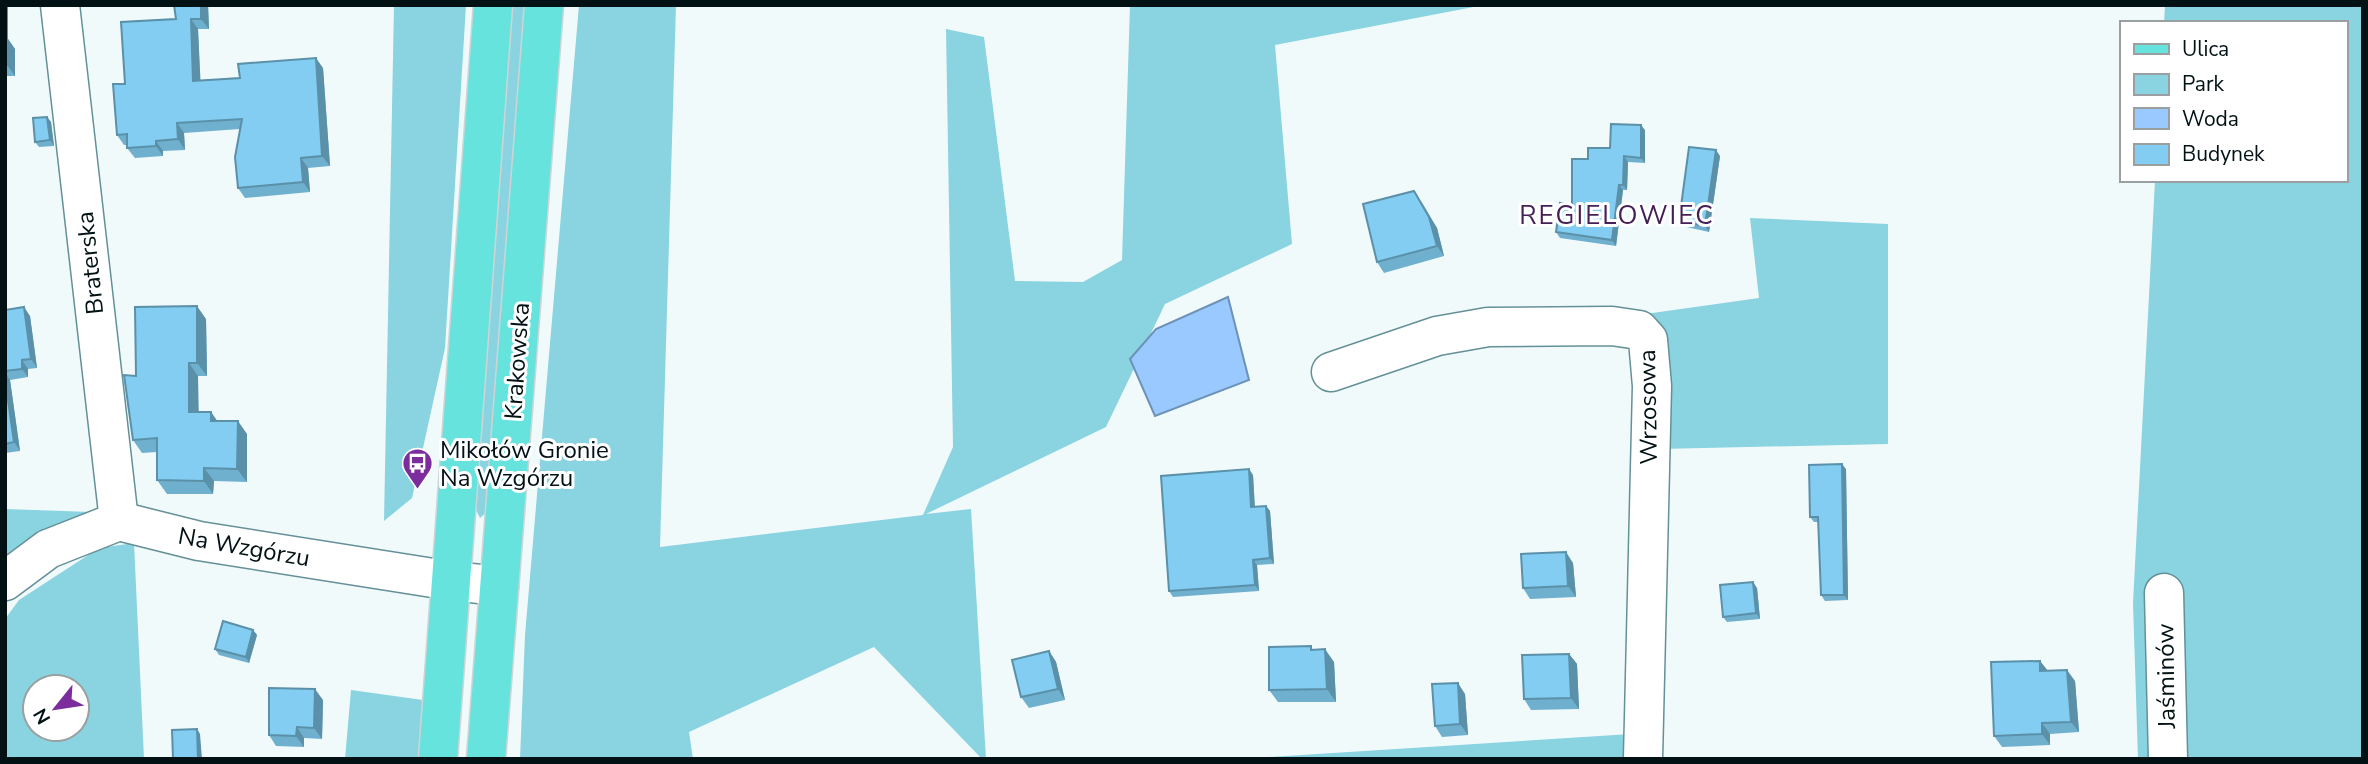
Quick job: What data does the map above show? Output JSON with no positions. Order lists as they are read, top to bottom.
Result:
{
  "streets": {
    "main road": ["Krakowska"],
    "street": [
      "Braterska",
      "Wrzosowa",
      "Na Wzgórzu",
      "Jaśminów"
    ]
  },
  "crossings": [
    ["Braterska", "Na Wzgórzu"],
    ["Krakowska", "Na Wzgórzu"]
  ],
  "districts": ["REGIELOWIEC"],
  "places": {
    "bus stop": ["Mikołów Gronie Na Wzgórzu"]
  },
  "legend": [
    "Ulica",
    "Park",
    "Woda",
    "Budynek"
  ],
  "north": "bottom left"
}
